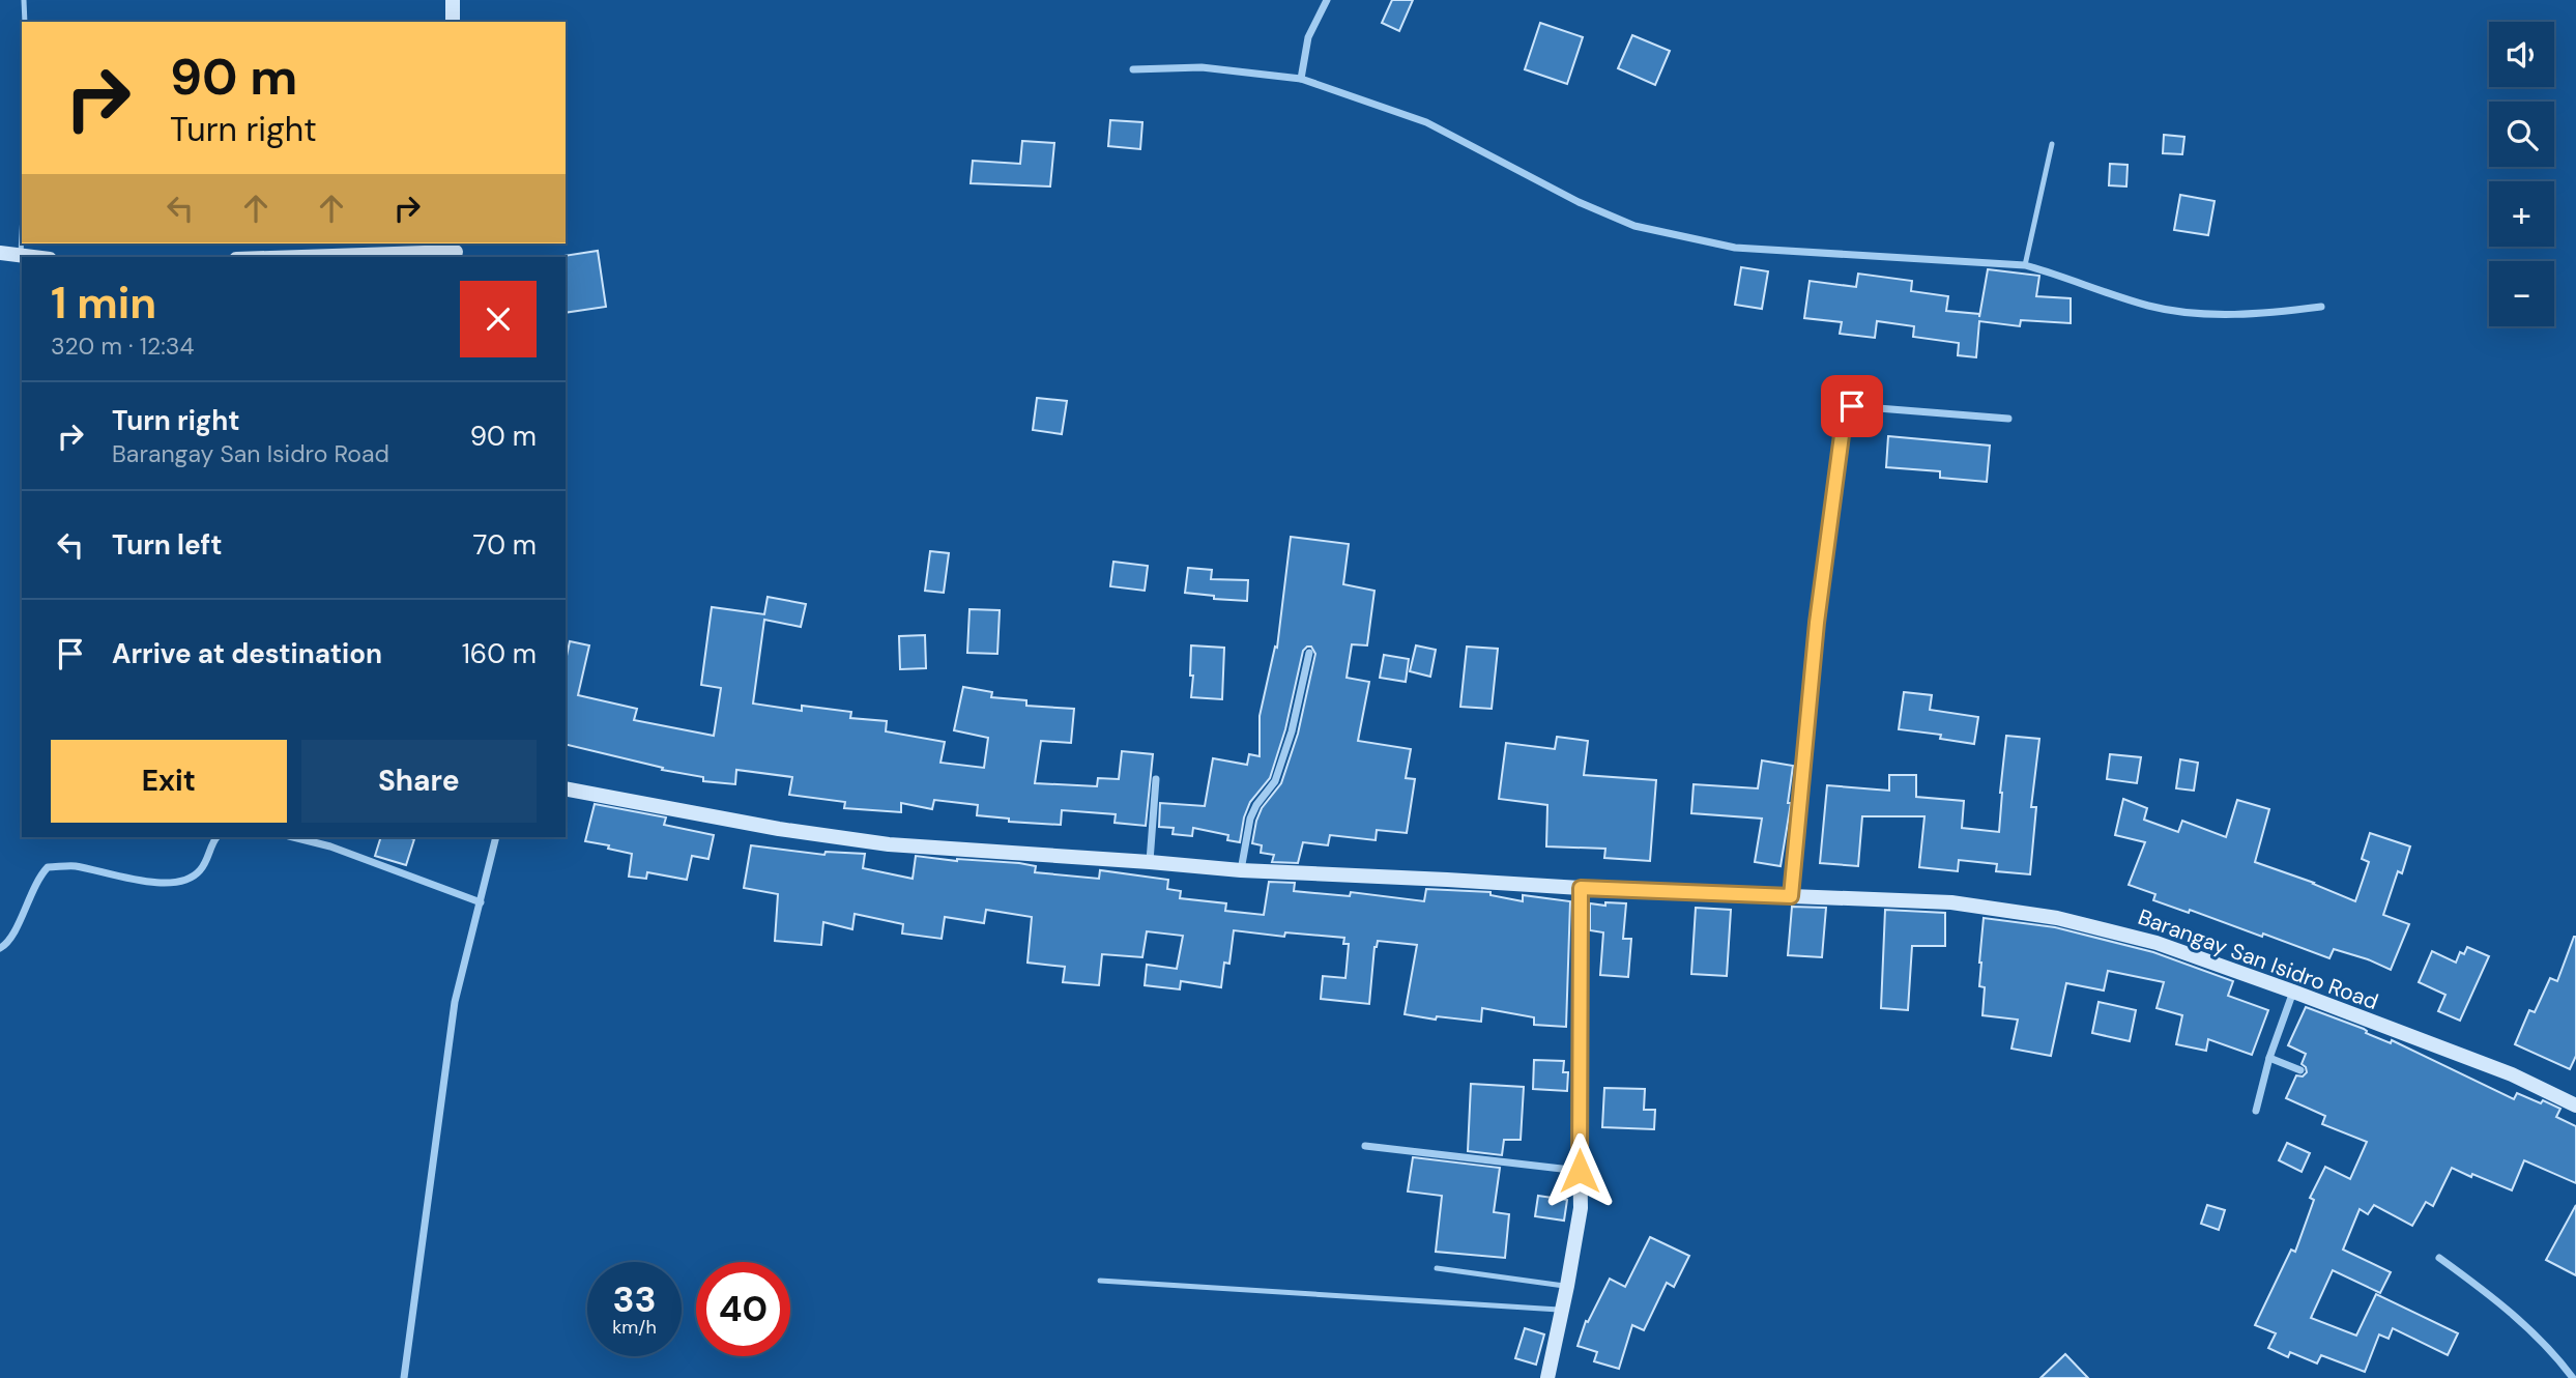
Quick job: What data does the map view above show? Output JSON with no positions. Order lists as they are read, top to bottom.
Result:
{
  "streets": {
    "street": ["Barangay San Isidro Road"]
  },
  "page": {
    "map_buttons": ["+", "−"],
    "turn": ["90 m", "Turn right"],
    "heading": ["1 min", "320 m · 12:34"],
    "list": [
      {
        "name": "Turn right",
        "note": "Barangay San Isidro Road",
        "value": "90 m"
      },
      {
        "name": "Turn left",
        "value": "70 m"
      },
      {
        "name": "Arrive at destination",
        "value": "160 m"
      }
    ],
    "buttons": ["Exit", "Share"],
    "speed": "33 km/h",
    "limit": "40"
  }
}
